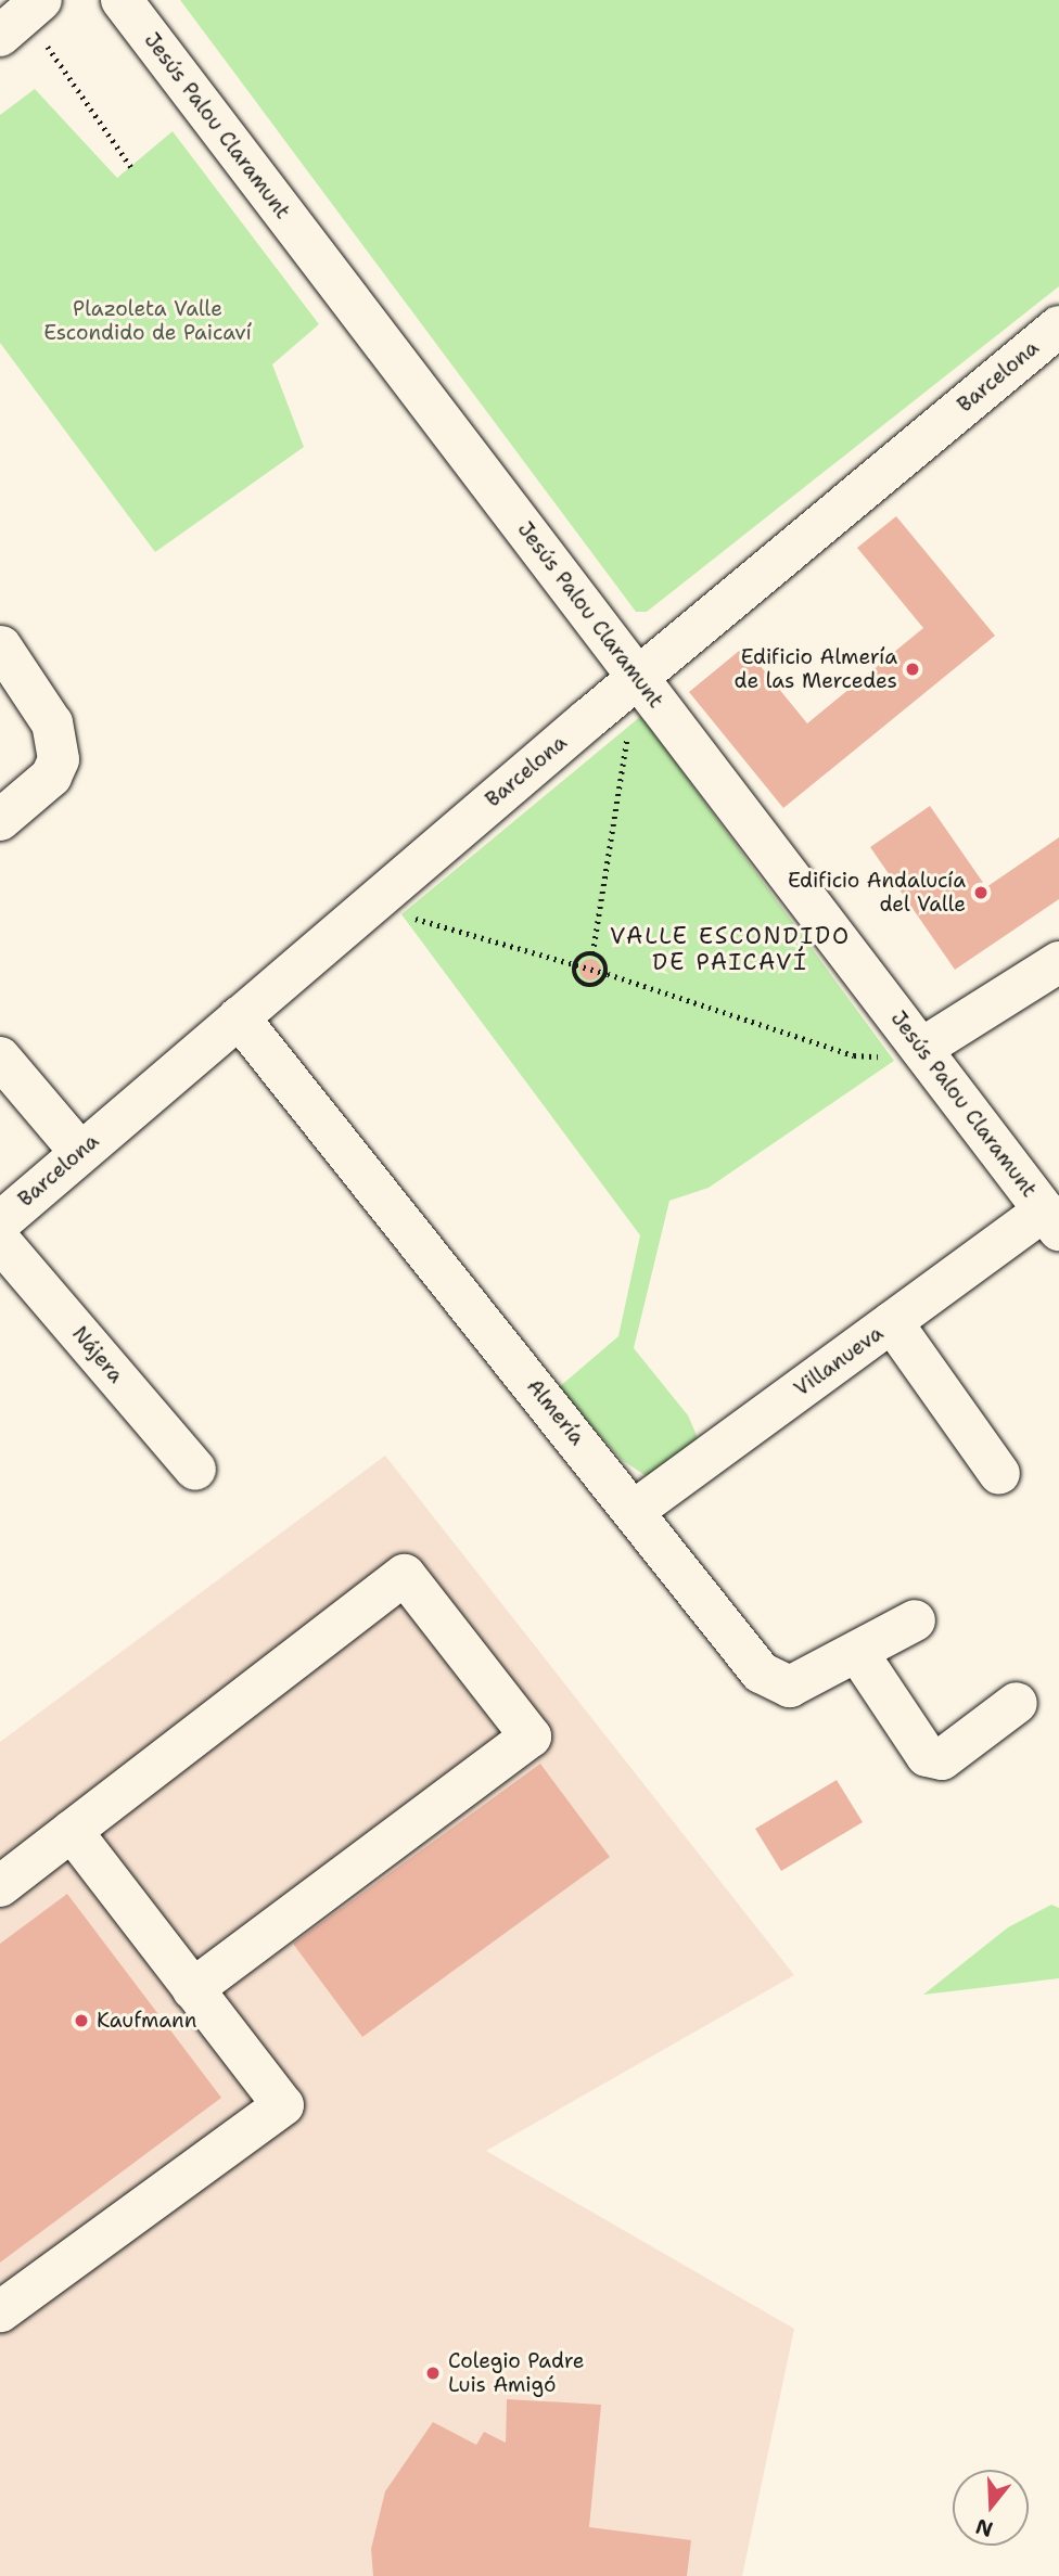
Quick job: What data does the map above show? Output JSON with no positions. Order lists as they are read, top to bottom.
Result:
{
  "streets": {
    "street": [
      "Jesús Palou Claramunt",
      "Barcelona",
      "Nájera",
      "Villanueva",
      "Almería"
    ]
  },
  "crossings": [
    ["Jesús Palou Claramunt", "Barcelona"],
    ["Jesús Palou Claramunt", "Villanueva"],
    ["Barcelona", "Almería"],
    ["Villanueva", "Almería"]
  ],
  "districts": ["VALLE ESCONDIDO DE PAICAVÍ"],
  "parks": ["Plazoleta Valle Escondido de Paicaví"],
  "places": [
    "Edificio Almería de las Mercedes",
    "Edificio Andalucía del Valle",
    "Kaufmann",
    "Colegio Padre Luis Amigó"
  ],
  "north": "bottom"
}
